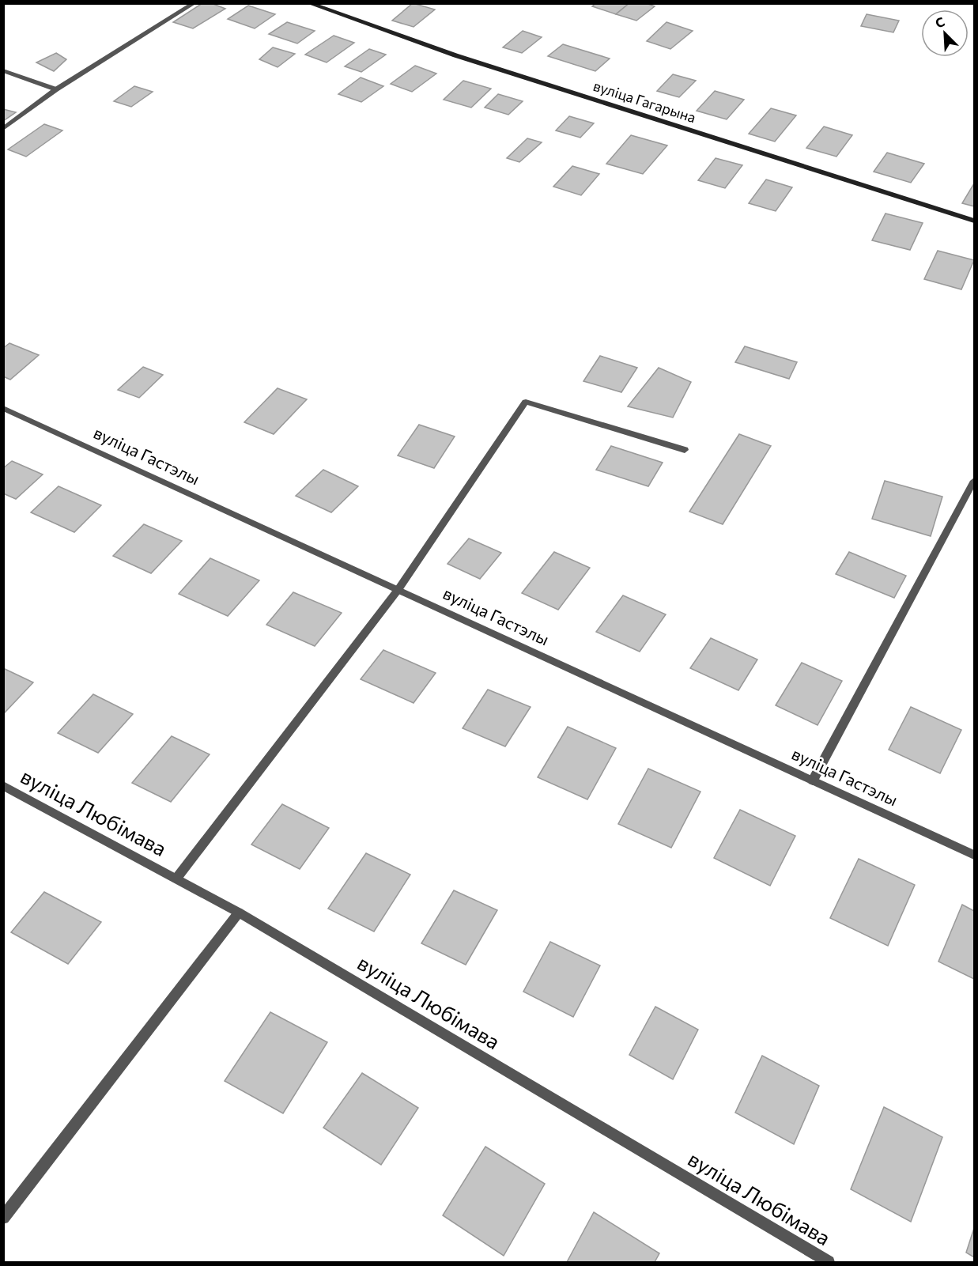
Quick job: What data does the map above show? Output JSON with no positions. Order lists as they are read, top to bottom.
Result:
{
  "streets": {
    "street": ["вуліца Гагарына", "вуліца Гастэлы", "вуліца Любімава"]
  },
  "north": "top left"
}
